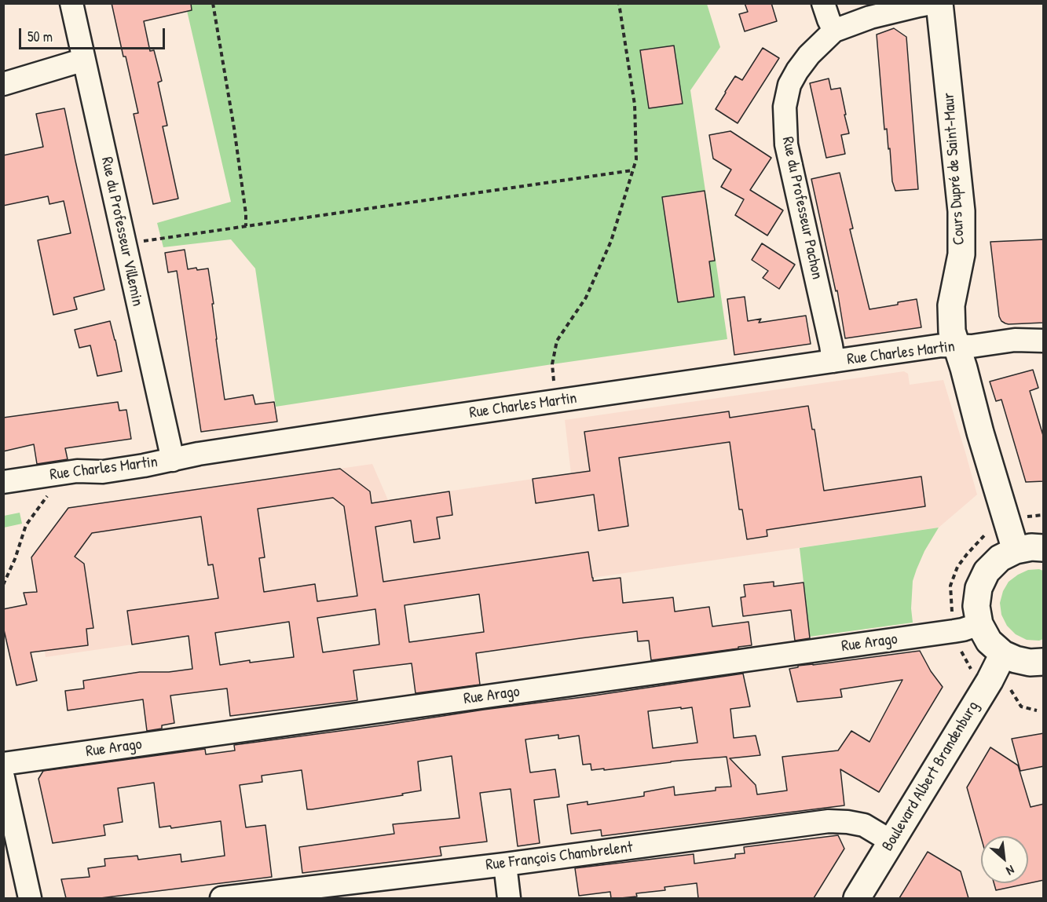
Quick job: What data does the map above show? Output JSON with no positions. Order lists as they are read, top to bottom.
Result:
{
  "streets": {
    "street": [
      "Cours Dupré de Saint-Maur",
      "Rue du Professeur Pachon",
      "Rue du Professeur Villemin",
      "Rue Charles Martin",
      "Rue Arago",
      "Boulevard Albert Brandenburg",
      "Rue François Chambrelent"
    ]
  },
  "crossings": [
    ["Cours Dupré de Saint-Maur", "Rue Charles Martin"],
    ["Rue du Professeur Pachon", "Rue Charles Martin"],
    ["Rue du Professeur Villemin", "Rue Charles Martin"],
    ["Boulevard Albert Brandenburg", "Rue François Chambrelent"]
  ],
  "scale_bar": "50 m",
  "north": "bottom right"
}
